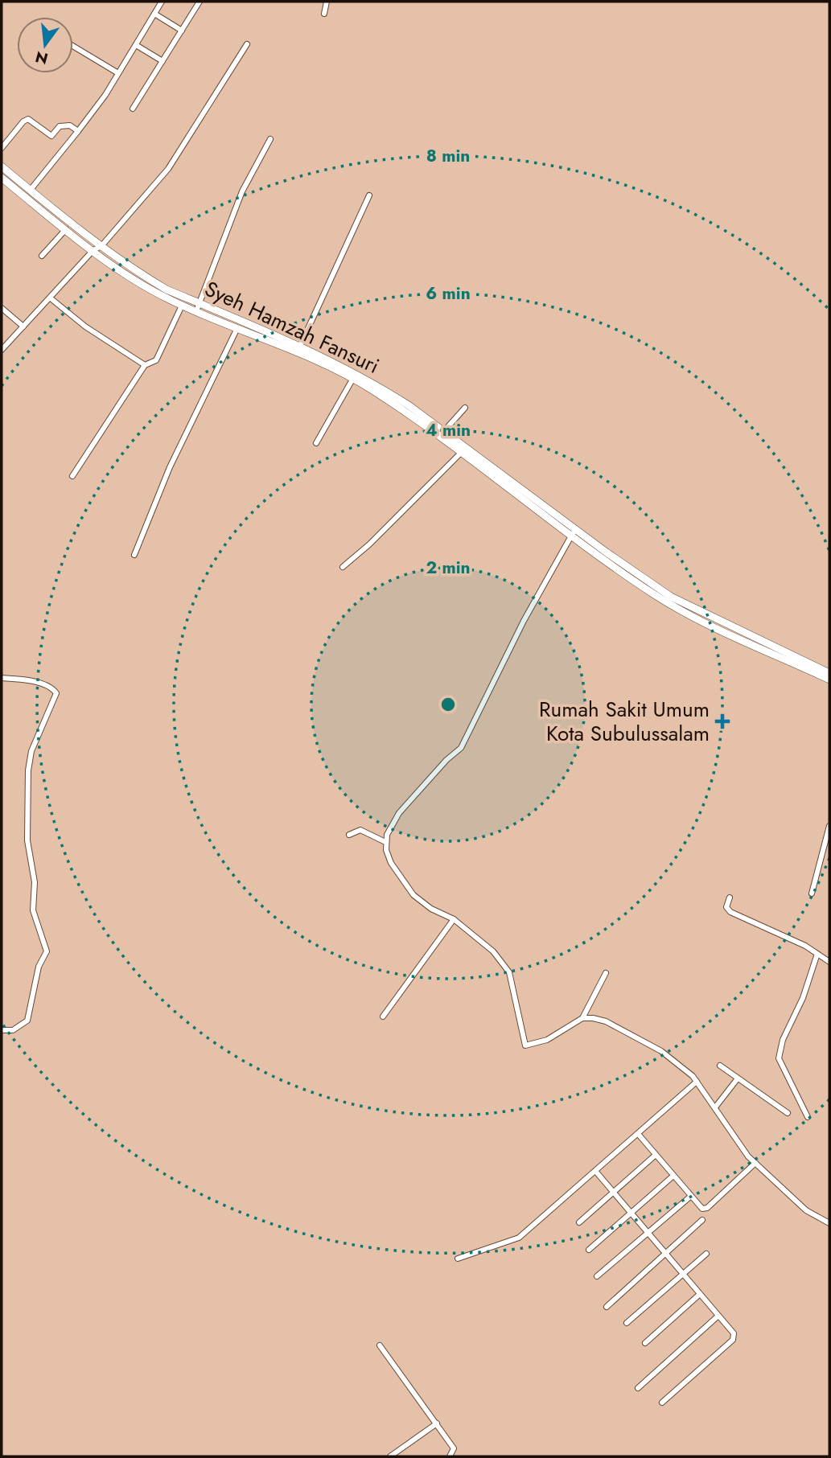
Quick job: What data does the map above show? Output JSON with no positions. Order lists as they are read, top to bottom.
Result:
{
  "streets": {
    "main road": ["Syeh Hamzah Fansuri"]
  },
  "places": {
    "health": ["Rumah Sakit Umum Kota Subulussalam"]
  },
  "north": "bottom",
  "rings": [
    "8 min",
    "6 min",
    "4 min",
    "2 min"
  ]
}
